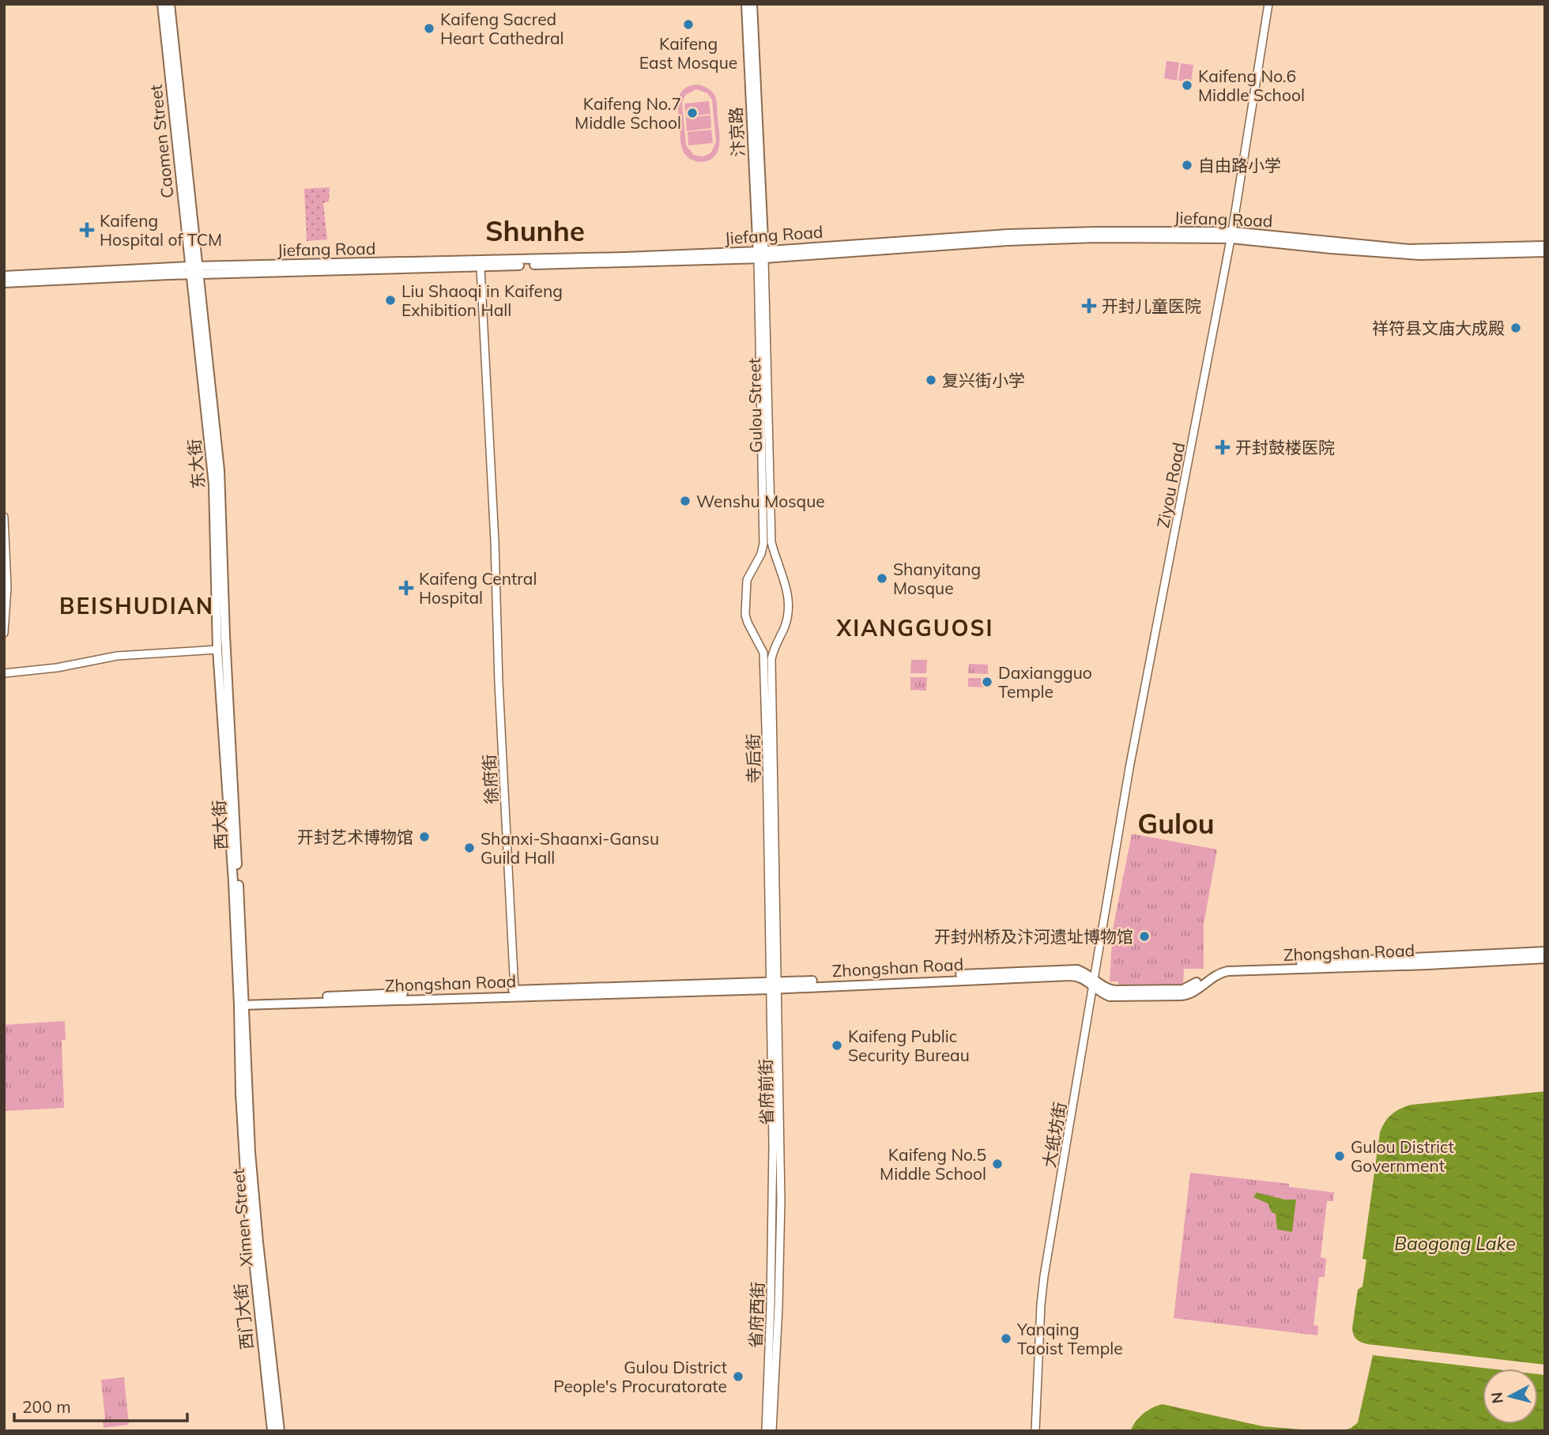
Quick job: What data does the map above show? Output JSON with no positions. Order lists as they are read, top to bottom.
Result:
{
  "streets": {
    "main road": [
      "汴京路",
      "Caomen Street",
      "Jiefang Road",
      "东大街",
      "西大街",
      "Zhongshan Road",
      "Ximen Street",
      "西门大街"
    ],
    "street": [
      "Gulou Street",
      "Ziyou Road",
      "寺后街",
      "徐府街",
      "省府前街",
      "大纸坊街",
      "省府西街"
    ]
  },
  "crossings": [
    ["汴京路", "Jiefang Road"],
    ["汴京路", "Gulou Street"],
    ["Caomen Street", "Jiefang Road"],
    ["Caomen Street", "东大街"],
    ["Jiefang Road", "Gulou Street"],
    ["Jiefang Road", "东大街"],
    ["Jiefang Road", "Ziyou Road"],
    ["Jiefang Road", "徐府街"],
    ["Gulou Street", "寺后街"],
    ["东大街", "西大街"],
    ["Ziyou Road", "Zhongshan Road"],
    ["Ziyou Road", "大纸坊街"],
    ["寺后街", "Zhongshan Road"],
    ["寺后街", "省府前街"],
    ["徐府街", "Zhongshan Road"],
    ["西大街", "Zhongshan Road"],
    ["西大街", "Ximen Street"],
    ["西大街", "西门大街"],
    ["Zhongshan Road", "省府前街"],
    ["Zhongshan Road", "大纸坊街"],
    ["Zhongshan Road", "Ximen Street"],
    ["Zhongshan Road", "西门大街"],
    ["省府前街", "省府西街"],
    ["Ximen Street", "西门大街"]
  ],
  "districts": [
    "Shunhe",
    "BEISHUDIAN",
    "XIANGGUOSI",
    "Gulou"
  ],
  "water": ["Baogong Lake"],
  "places": {
    "other": [
      "Kaifeng East Mosque",
      "Kaifeng Sacred Heart Cathedral",
      "Kaifeng No.6 Middle School",
      "Kaifeng No.7 Middle School",
      "自由路小学",
      "Liu Shaoqi in Kaifeng Exhibition Hall",
      "祥符县文庙大成殿",
      "复兴街小学",
      "Wenshu Mosque",
      "Shanyitang Mosque",
      "Daxiangguo Temple",
      "开封艺术博物馆",
      "Shanxi-Shaanxi-Gansu Guild Hall",
      "开封州桥及汴河遗址博物馆",
      "Kaifeng Public Security Bureau",
      "Gulou District Government",
      "Kaifeng No.5 Middle School",
      "Yanqing Taoist Temple",
      "Gulou District People's Procuratorate"
    ],
    "health": [
      "Kaifeng Hospital of TCM",
      "开封儿童医院",
      "开封鼓楼医院",
      "Kaifeng Central Hospital"
    ]
  },
  "scale_bar": "200 m",
  "north": "left"
}
